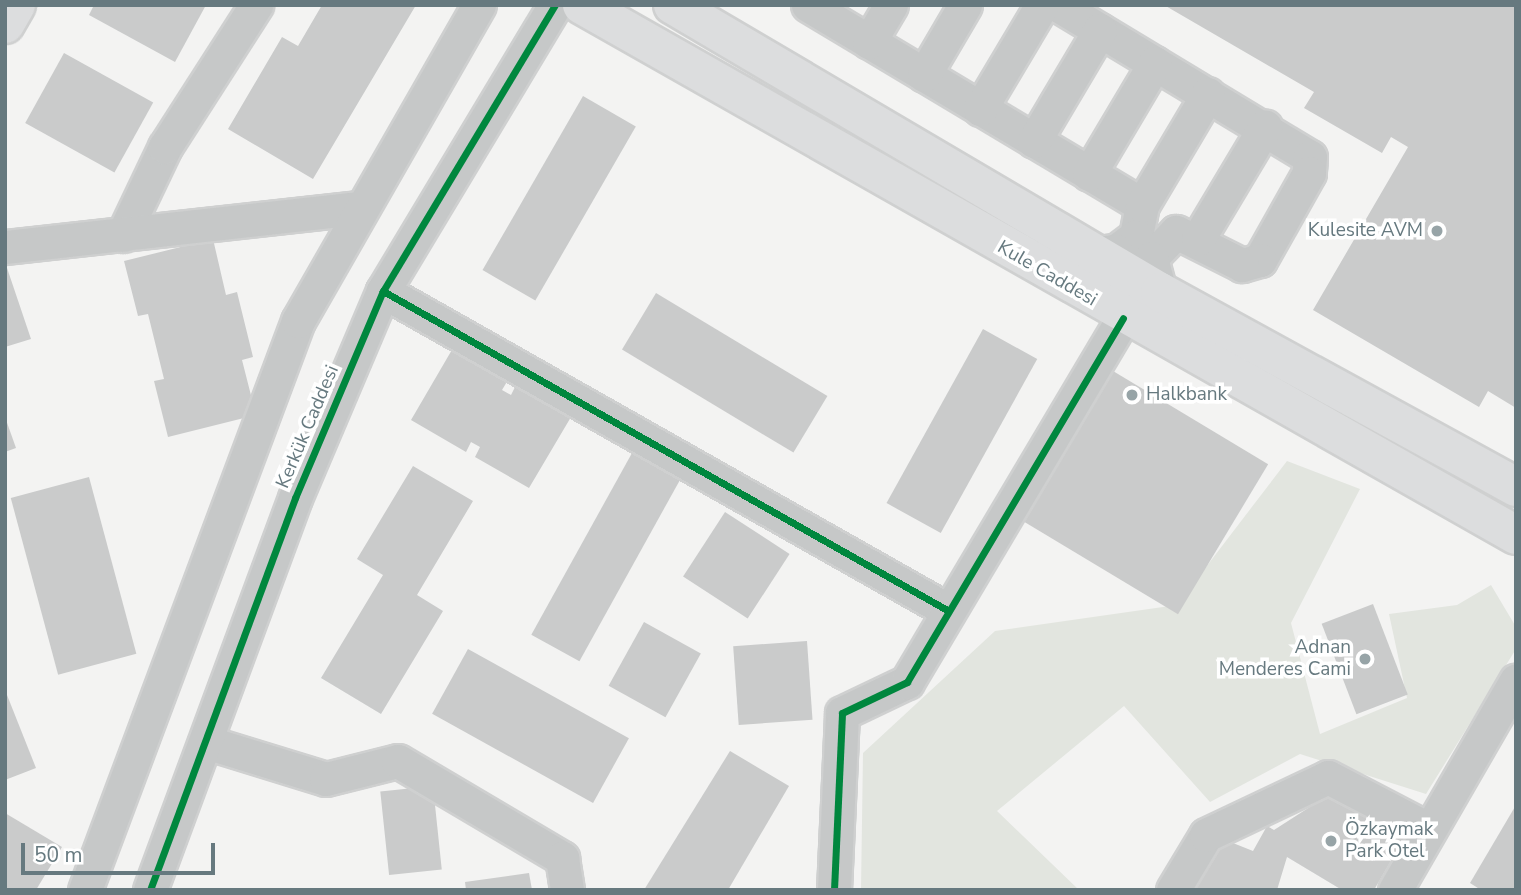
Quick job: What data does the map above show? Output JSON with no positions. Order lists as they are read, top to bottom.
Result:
{
  "streets": {
    "main road": ["Kule Caddesi"],
    "street": ["Kerkük Caddesi"]
  },
  "places": [
    "Kulesite AVM",
    "Halkbank",
    "Adnan Menderes Cami",
    "Özkaymak Park Otel"
  ],
  "scale_bar": "50 m"
}
